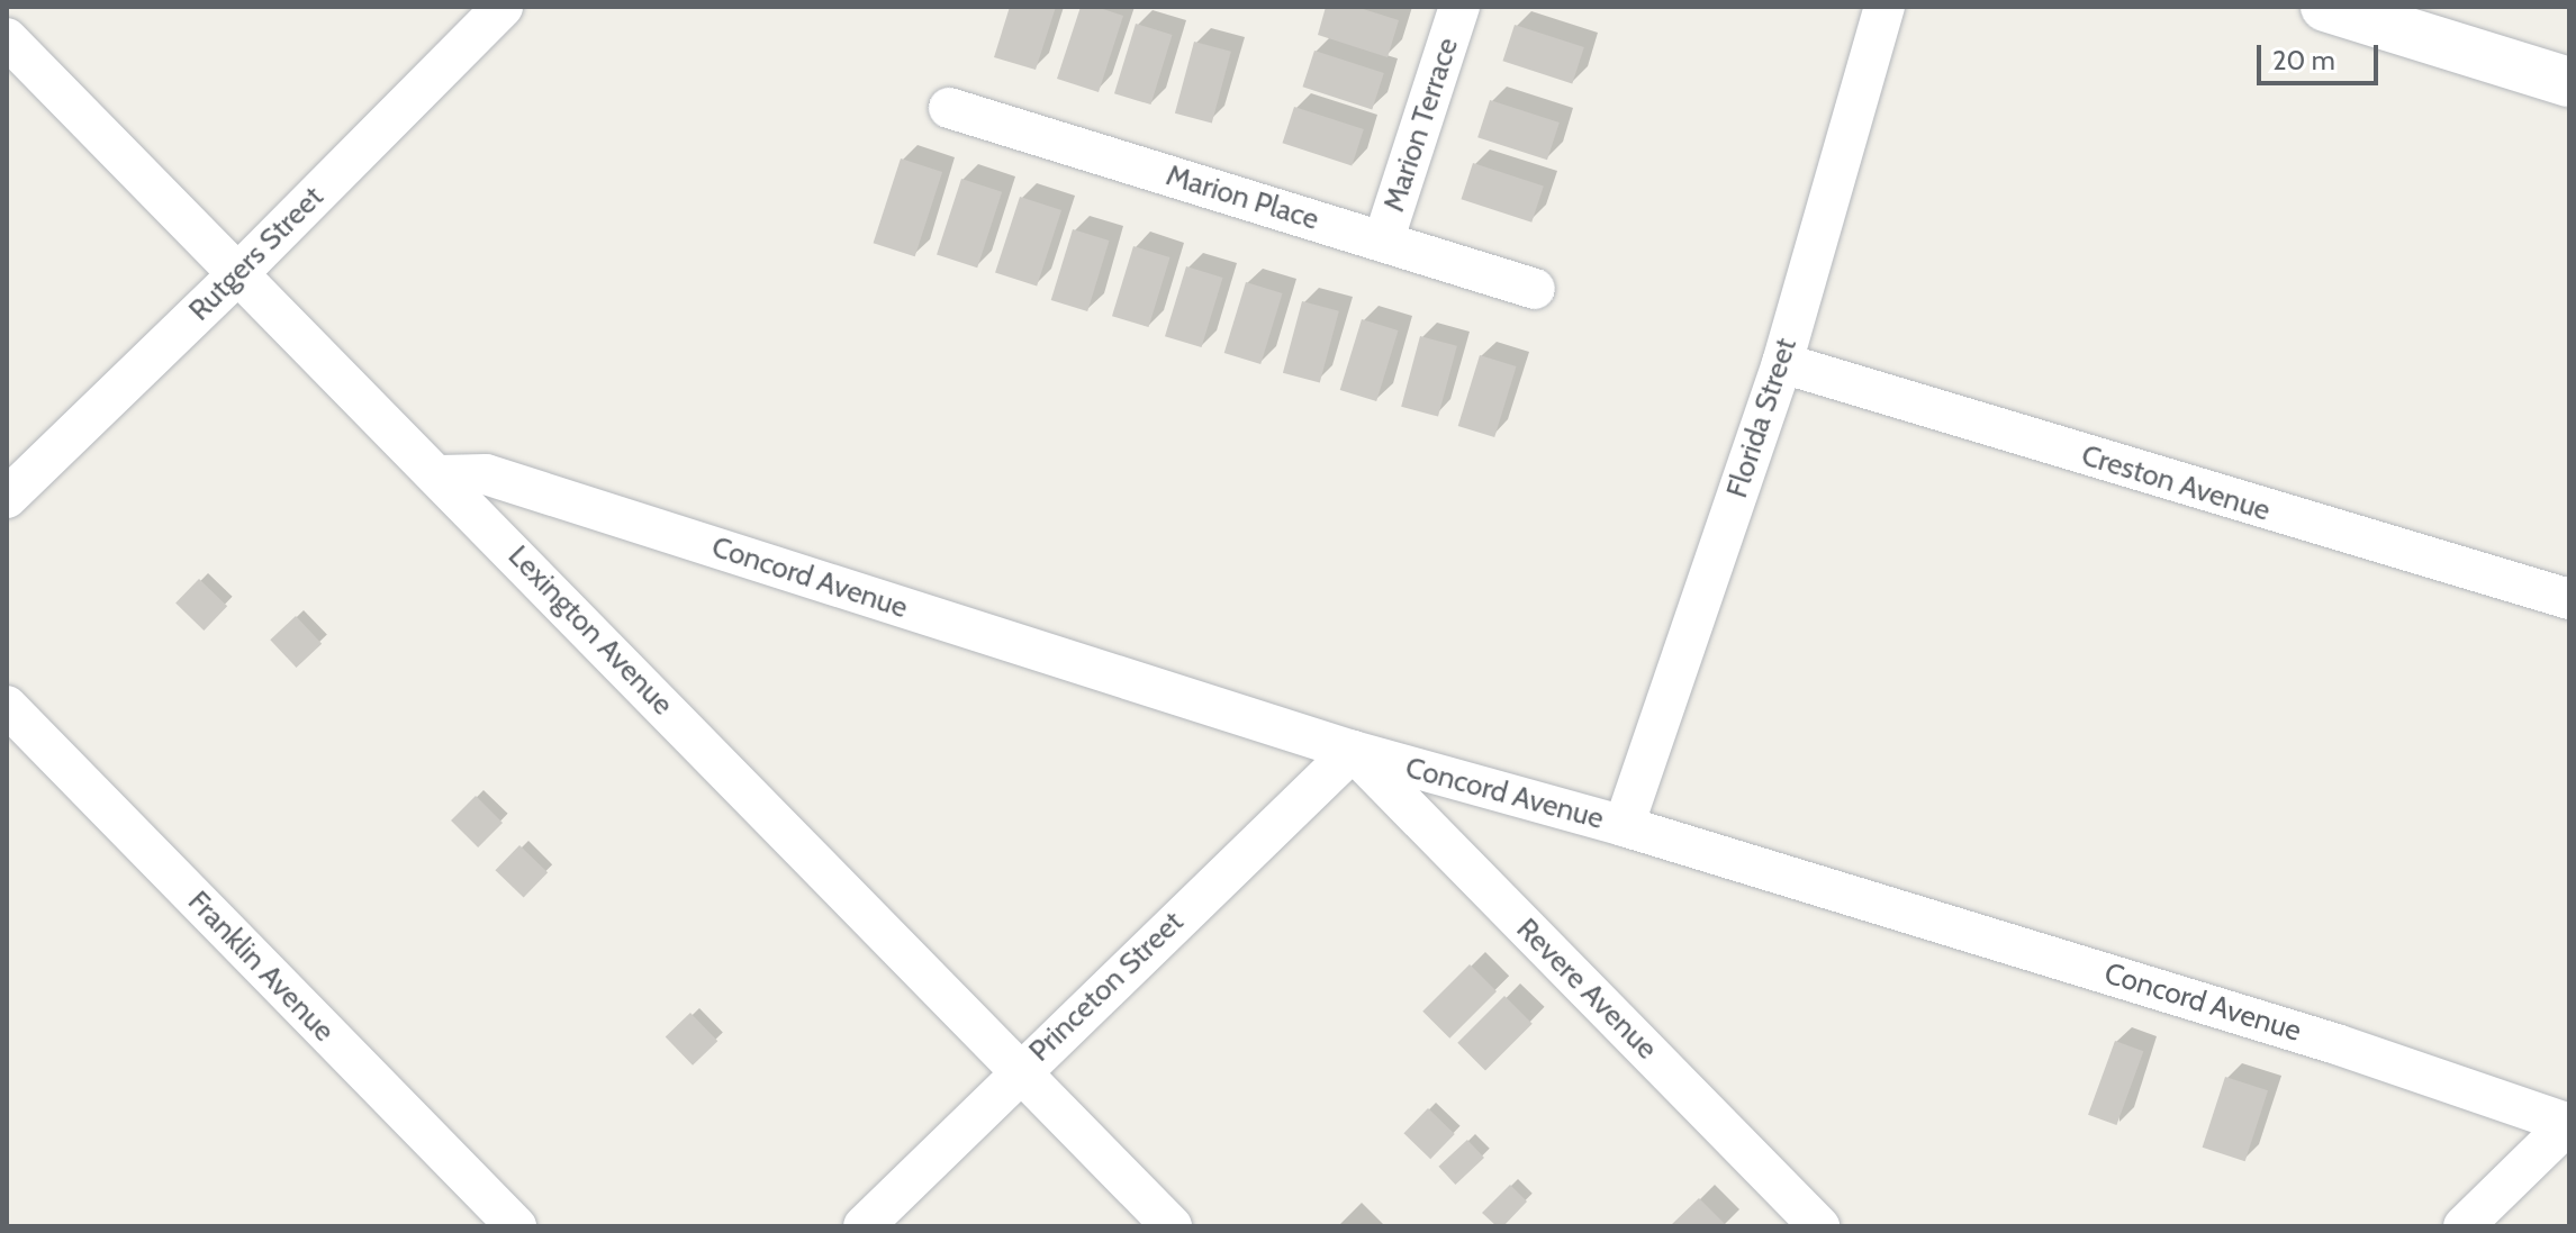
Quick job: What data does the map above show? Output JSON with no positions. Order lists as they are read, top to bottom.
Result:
{
  "streets": {
    "street": [
      "Marion Terrace",
      "Marion Place",
      "Rutgers Street",
      "Florida Street",
      "Creston Avenue",
      "Concord Avenue",
      "Lexington Avenue",
      "Franklin Avenue",
      "Princeton Street",
      "Revere Avenue"
    ]
  },
  "crossings": [
    ["Marion Terrace", "Marion Place"],
    ["Rutgers Street", "Lexington Avenue"],
    ["Florida Street", "Creston Avenue"],
    ["Florida Street", "Concord Avenue"],
    ["Concord Avenue", "Lexington Avenue"],
    ["Concord Avenue", "Princeton Street"],
    ["Concord Avenue", "Revere Avenue"],
    ["Lexington Avenue", "Princeton Street"],
    ["Princeton Street", "Revere Avenue"]
  ],
  "scale_bar": "20 m"
}
